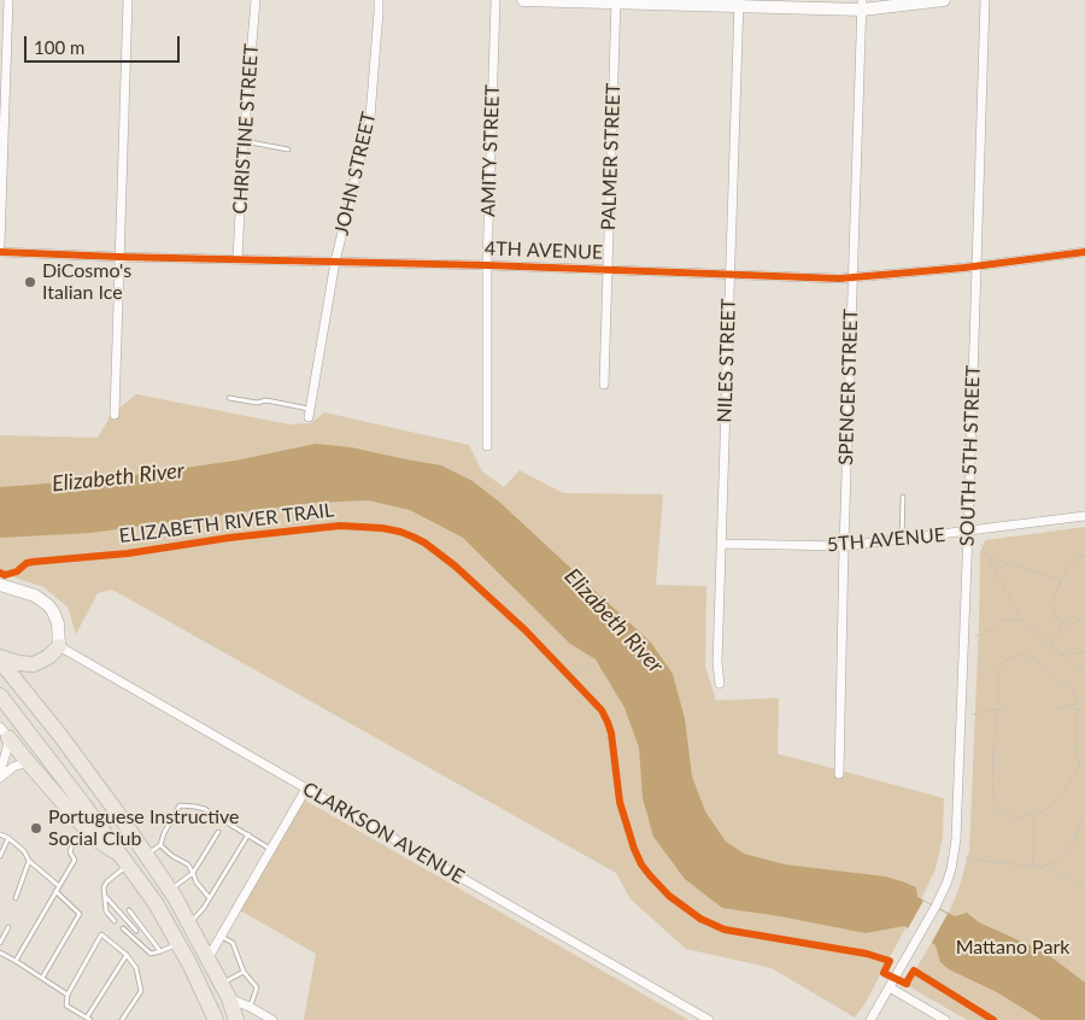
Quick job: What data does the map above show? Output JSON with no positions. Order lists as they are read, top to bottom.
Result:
{
  "streets": {
    "street": [
      "CHRISTINE STREET",
      "AMITY STREET",
      "PALMER STREET",
      "JOHN STREET",
      "4TH AVENUE",
      "NILES STREET",
      "SPENCER STREET",
      "SOUTH 5TH STREET",
      "5TH AVENUE",
      "CLARKSON AVENUE"
    ],
    "cycle path": ["ELIZABETH RIVER TRAIL"]
  },
  "crossings": [
    ["CHRISTINE STREET", "4TH AVENUE"],
    ["AMITY STREET", "4TH AVENUE"],
    ["PALMER STREET", "4TH AVENUE"],
    ["JOHN STREET", "4TH AVENUE"],
    ["4TH AVENUE", "NILES STREET"],
    ["4TH AVENUE", "SPENCER STREET"],
    ["4TH AVENUE", "SOUTH 5TH STREET"],
    ["NILES STREET", "5TH AVENUE"],
    ["SPENCER STREET", "5TH AVENUE"],
    ["SOUTH 5TH STREET", "5TH AVENUE"]
  ],
  "water": ["Elizabeth River"],
  "parks": ["Mattano Park"],
  "places": ["DiCosmo's Italian Ice", "Portuguese Instructive Social Club"],
  "scale_bar": "100 m"
}
